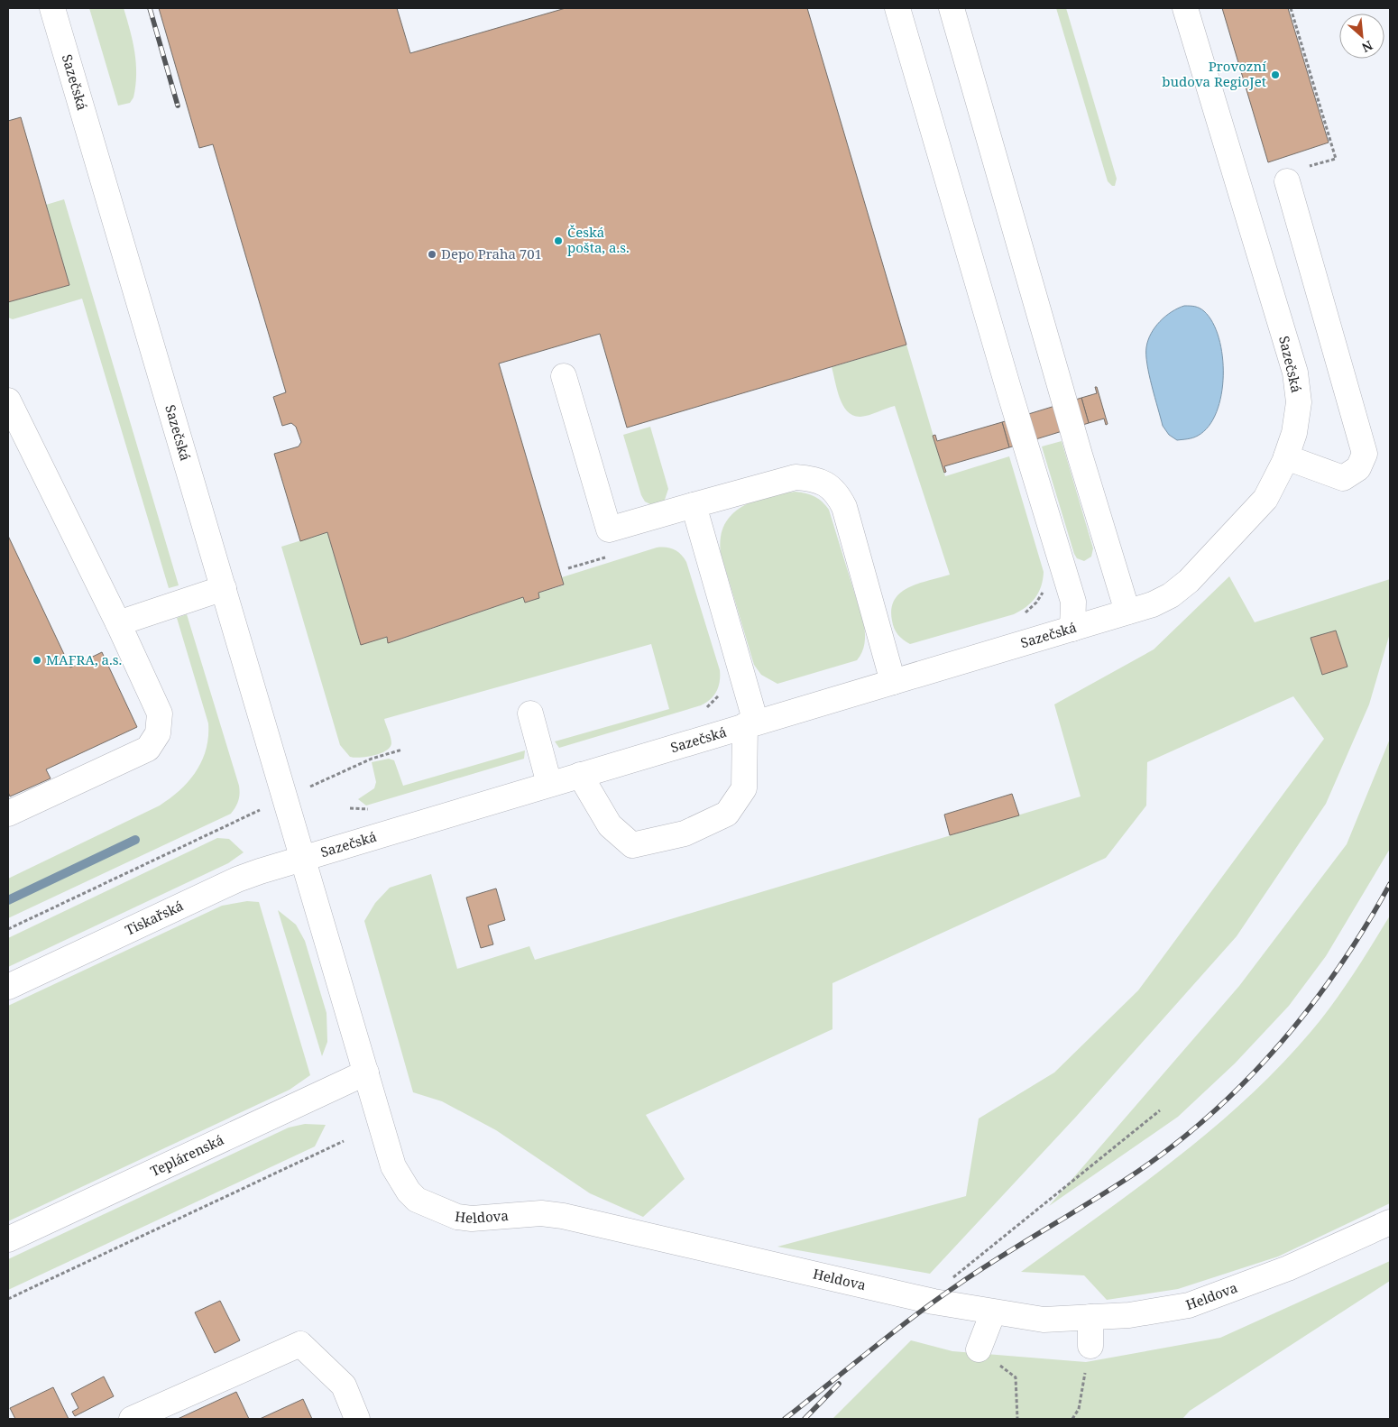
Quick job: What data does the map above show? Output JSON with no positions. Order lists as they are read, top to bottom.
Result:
{
  "streets": {
    "street": [
      "Sazečská",
      "Tiskařská",
      "Teplárenská",
      "Heldova"
    ]
  },
  "crossings": [
    ["Sazečská", "Tiskařská"],
    ["Sazečská", "Teplárenská"],
    ["Sazečská", "Heldova"],
    ["Teplárenská", "Heldova"]
  ],
  "places": [
    "Provozní budova RegioJet",
    "Česká pošta, a.s.",
    "Depo Praha 701",
    "MAFRA, a.s."
  ],
  "north": "bottom right"
}
